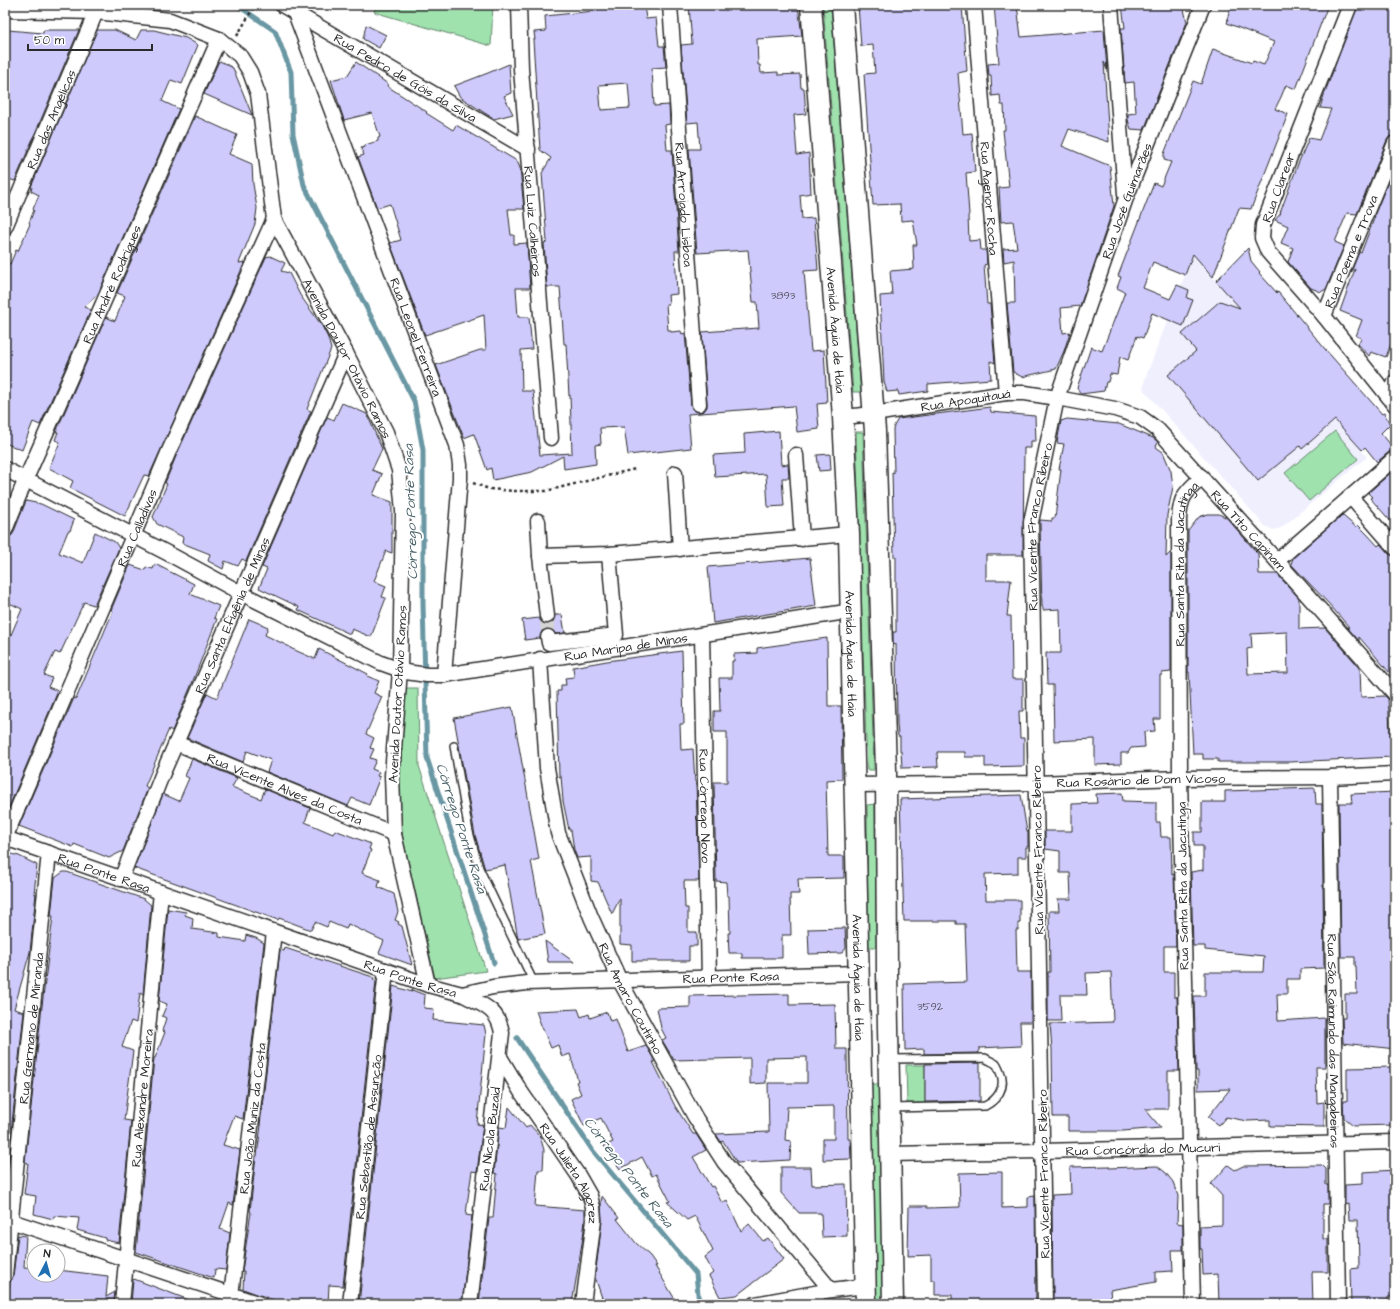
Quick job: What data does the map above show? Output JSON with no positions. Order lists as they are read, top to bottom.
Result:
{
  "streets": {
    "main road": ["Avenida Águia de Haia"],
    "street": [
      "Rua Pedro de Góis da Silva",
      "Rua das Angélicas",
      "Rua Clarear",
      "Rua Agenor Rocha",
      "Rua José Guimarães",
      "Rua Arrojado Lisboa",
      "Rua Luiz Calheiros",
      "Rua Poema e Trova",
      "Rua André Rodrigues",
      "Rua Leonel Ferreira",
      "Avenida Doutor Otávio Ramos",
      "Rua Apoquitauá",
      "Rua Calladivas",
      "Rua Vicente Franco Ribeiro",
      "Rua Tito Capinam",
      "Rua Santa Rita da Jacutinga",
      "Rua Santa Efigênia de Minas",
      "Rua Maripa de Minas",
      "Rua Rosário de Dom Vicoso",
      "Rua Vicente Alves da Costa",
      "Rua Córrego Novo",
      "Rua Ponte Rasa",
      "Rua Amaro Coutinho",
      "Rua Germano de Miranda",
      "Rua São Raimundo das Mangabeiras",
      "Rua Alexandre Moreira",
      "Rua João Muniz da Costa",
      "Rua Sebastião de Assunção",
      "Rua Nicola Buzaid",
      "Rua Concórdia do Mucuri",
      "Rua Julieta Algorez"
    ]
  },
  "crossings": [
    ["Rua Pedro de Góis da Silva", "Rua Luiz Calheiros"],
    ["Rua Pedro de Góis da Silva", "Rua Leonel Ferreira"],
    ["Rua das Angélicas", "Avenida Doutor Otávio Ramos"],
    ["Rua Clarear", "Rua Poema e Trova"],
    ["Rua Agenor Rocha", "Rua Apoquitauá"],
    ["Rua José Guimarães", "Rua Apoquitauá"],
    ["Rua José Guimarães", "Rua Vicente Franco Ribeiro"],
    ["Rua José Guimarães", "Rua Tito Capinam"],
    ["Rua André Rodrigues", "Avenida Doutor Otávio Ramos"],
    ["Rua André Rodrigues", "Rua Maripa de Minas"],
    ["Avenida Águia de Haia", "Rua Apoquitauá"],
    ["Avenida Águia de Haia", "Rua Maripa de Minas"],
    ["Avenida Águia de Haia", "Rua Rosário de Dom Vicoso"],
    ["Avenida Águia de Haia", "Rua Ponte Rasa"],
    ["Avenida Águia de Haia", "Rua Concórdia do Mucuri"],
    ["Rua Leonel Ferreira", "Rua Maripa de Minas"],
    ["Avenida Doutor Otávio Ramos", "Rua Calladivas"],
    ["Avenida Doutor Otávio Ramos", "Rua Santa Efigênia de Minas"],
    ["Avenida Doutor Otávio Ramos", "Rua Maripa de Minas"],
    ["Avenida Doutor Otávio Ramos", "Rua Vicente Alves da Costa"],
    ["Avenida Doutor Otávio Ramos", "Rua Ponte Rasa"],
    ["Rua Apoquitauá", "Rua Vicente Franco Ribeiro"],
    ["Rua Apoquitauá", "Rua Tito Capinam"],
    ["Rua Calladivas", "Rua Maripa de Minas"],
    ["Rua Calladivas", "Rua Ponte Rasa"],
    ["Rua Vicente Franco Ribeiro", "Rua Tito Capinam"],
    ["Rua Vicente Franco Ribeiro", "Rua Rosário de Dom Vicoso"],
    ["Rua Vicente Franco Ribeiro", "Rua Concórdia do Mucuri"],
    ["Rua Tito Capinam", "Rua Santa Rita da Jacutinga"],
    ["Rua Santa Rita da Jacutinga", "Rua Rosário de Dom Vicoso"],
    ["Rua Santa Rita da Jacutinga", "Rua Concórdia do Mucuri"],
    ["Rua Santa Efigênia de Minas", "Rua Maripa de Minas"],
    ["Rua Santa Efigênia de Minas", "Rua Vicente Alves da Costa"],
    ["Rua Santa Efigênia de Minas", "Rua Ponte Rasa"],
    ["Rua Maripa de Minas", "Rua Córrego Novo"],
    ["Rua Maripa de Minas", "Rua Amaro Coutinho"],
    ["Rua Rosário de Dom Vicoso", "Rua São Raimundo das Mangabeiras"],
    ["Rua Córrego Novo", "Rua Ponte Rasa"],
    ["Rua Ponte Rasa", "Rua Amaro Coutinho"],
    ["Rua Ponte Rasa", "Rua Germano de Miranda"],
    ["Rua Ponte Rasa", "Rua Alexandre Moreira"],
    ["Rua Ponte Rasa", "Rua João Muniz da Costa"],
    ["Rua Ponte Rasa", "Rua Sebastião de Assunção"],
    ["Rua Ponte Rasa", "Rua Nicola Buzaid"],
    ["Rua São Raimundo das Mangabeiras", "Rua Concórdia do Mucuri"],
    ["Rua Nicola Buzaid", "Rua Julieta Algorez"]
  ],
  "water": ["Córrego Ponte Rasa"],
  "house_numbers": ["3893", "3592"],
  "scale_bar": "50 m",
  "north": "top"
}
